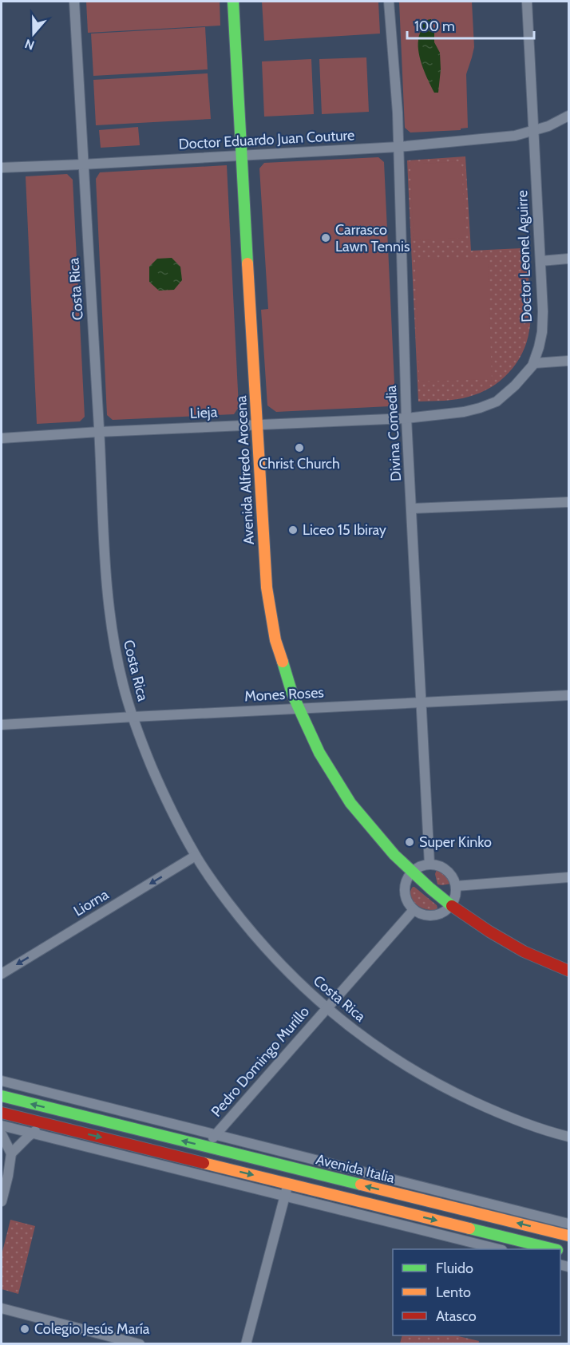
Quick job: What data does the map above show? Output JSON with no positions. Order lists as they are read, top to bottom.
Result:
{
  "streets": {
    "main road": ["Avenida Alfredo Arocena", "Avenida Italia"],
    "street": [
      "Doctor Eduardo Juan Couture",
      "Doctor Leonel Aguirre",
      "Costa Rica",
      "Lieja",
      "Divina Comedia",
      "Mones Roses",
      "Liorna",
      "Pedro Domingo Murillo"
    ]
  },
  "crossings": [
    ["Doctor Eduardo Juan Couture", "Doctor Leonel Aguirre"],
    ["Doctor Eduardo Juan Couture", "Costa Rica"],
    ["Doctor Eduardo Juan Couture", "Divina Comedia"],
    ["Doctor Eduardo Juan Couture", "Avenida Alfredo Arocena"],
    ["Doctor Leonel Aguirre", "Lieja"],
    ["Doctor Leonel Aguirre", "Divina Comedia"],
    ["Costa Rica", "Lieja"],
    ["Costa Rica", "Mones Roses"],
    ["Costa Rica", "Liorna"],
    ["Costa Rica", "Pedro Domingo Murillo"],
    ["Lieja", "Divina Comedia"],
    ["Lieja", "Avenida Alfredo Arocena"],
    ["Divina Comedia", "Mones Roses"],
    ["Avenida Alfredo Arocena", "Mones Roses"],
    ["Pedro Domingo Murillo", "Avenida Italia"]
  ],
  "one_way": ["Liorna"],
  "places": [
    "Carrasco Lawn Tennis",
    "Christ Church",
    "Liceo 15 Ibiray",
    "Super Kinko",
    "Colegio Jesús María"
  ],
  "legend": ["Fluido", "Lento", "Atasco"],
  "scale_bar": "100 m",
  "north": "bottom"
}
